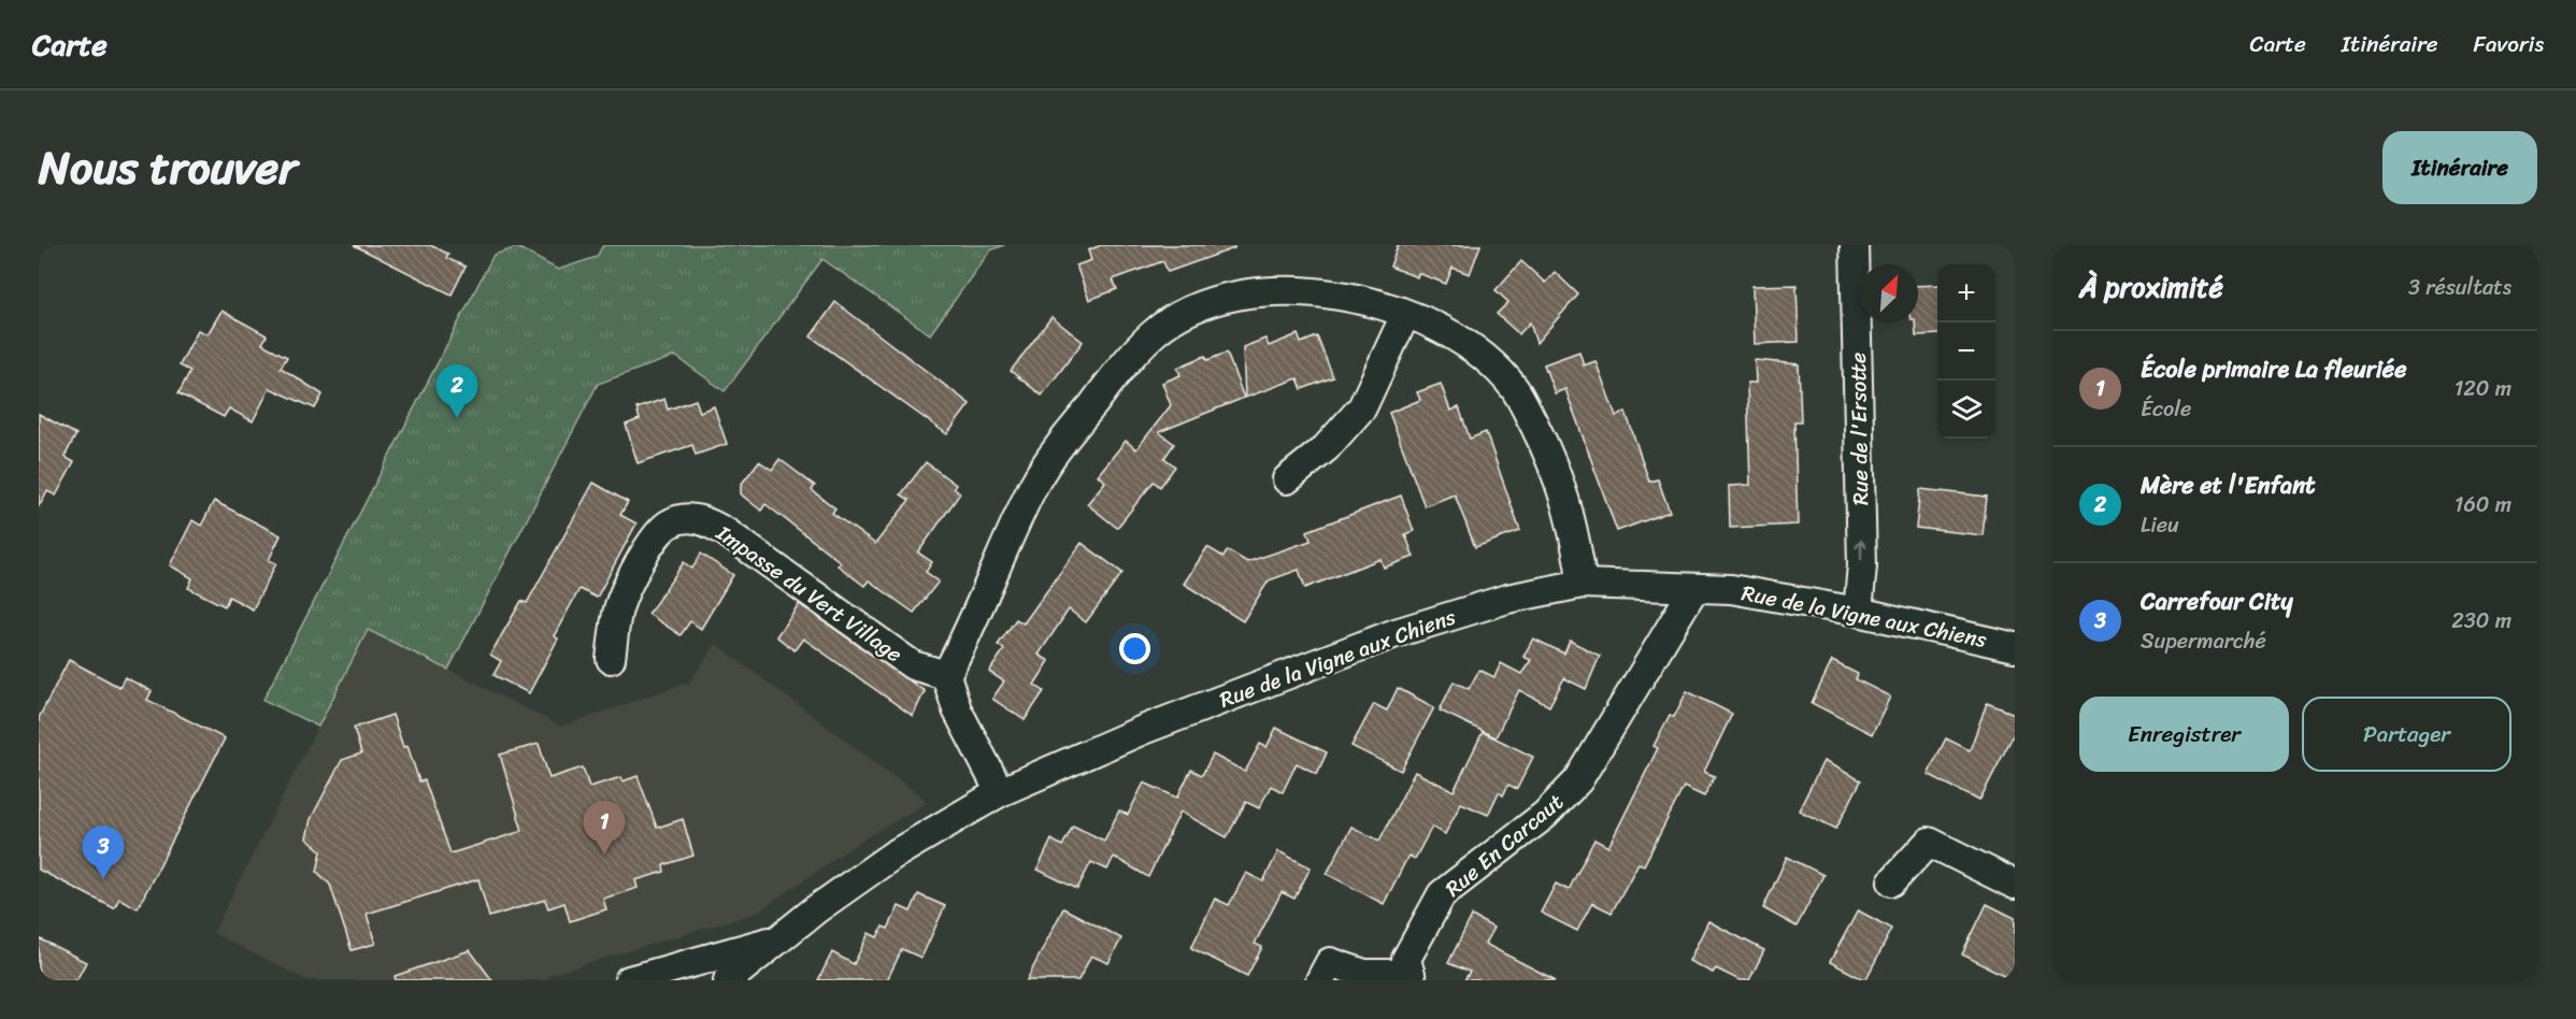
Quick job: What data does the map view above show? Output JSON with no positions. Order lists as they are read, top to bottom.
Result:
{
  "streets": {
    "street": [
      "Rue de l'Ersotte",
      "Impasse du Vert Village",
      "Rue de la Vigne aux Chiens",
      "Rue En Carcaut"
    ]
  },
  "crossings": [
    ["Rue de l'Ersotte", "Rue de la Vigne aux Chiens"],
    ["Rue de la Vigne aux Chiens", "Rue En Carcaut"]
  ],
  "one_way": ["Rue de l'Ersotte"],
  "north": "top right",
  "page": {
    "header": "Carte",
    "nav": ["Carte", "Itinéraire", "Favoris"],
    "title": "Nous trouver",
    "buttons": [
      "Itinéraire",
      ["Enregistrer", "Partager"]
    ],
    "heading": ["À proximité", "3 résultats"],
    "map_buttons": ["+", "−"],
    "list": [
      {
        "mark": "1",
        "name": "École primaire La fleuriée",
        "note": "École",
        "value": "120 m"
      },
      {
        "mark": "2",
        "name": "Mère et l'Enfant",
        "note": "Lieu",
        "value": "160 m"
      },
      {
        "mark": "3",
        "name": "Carrefour City",
        "note": "Supermarché",
        "value": "230 m"
      }
    ],
    "pins": ["2", "1", "3"]
  }
}
